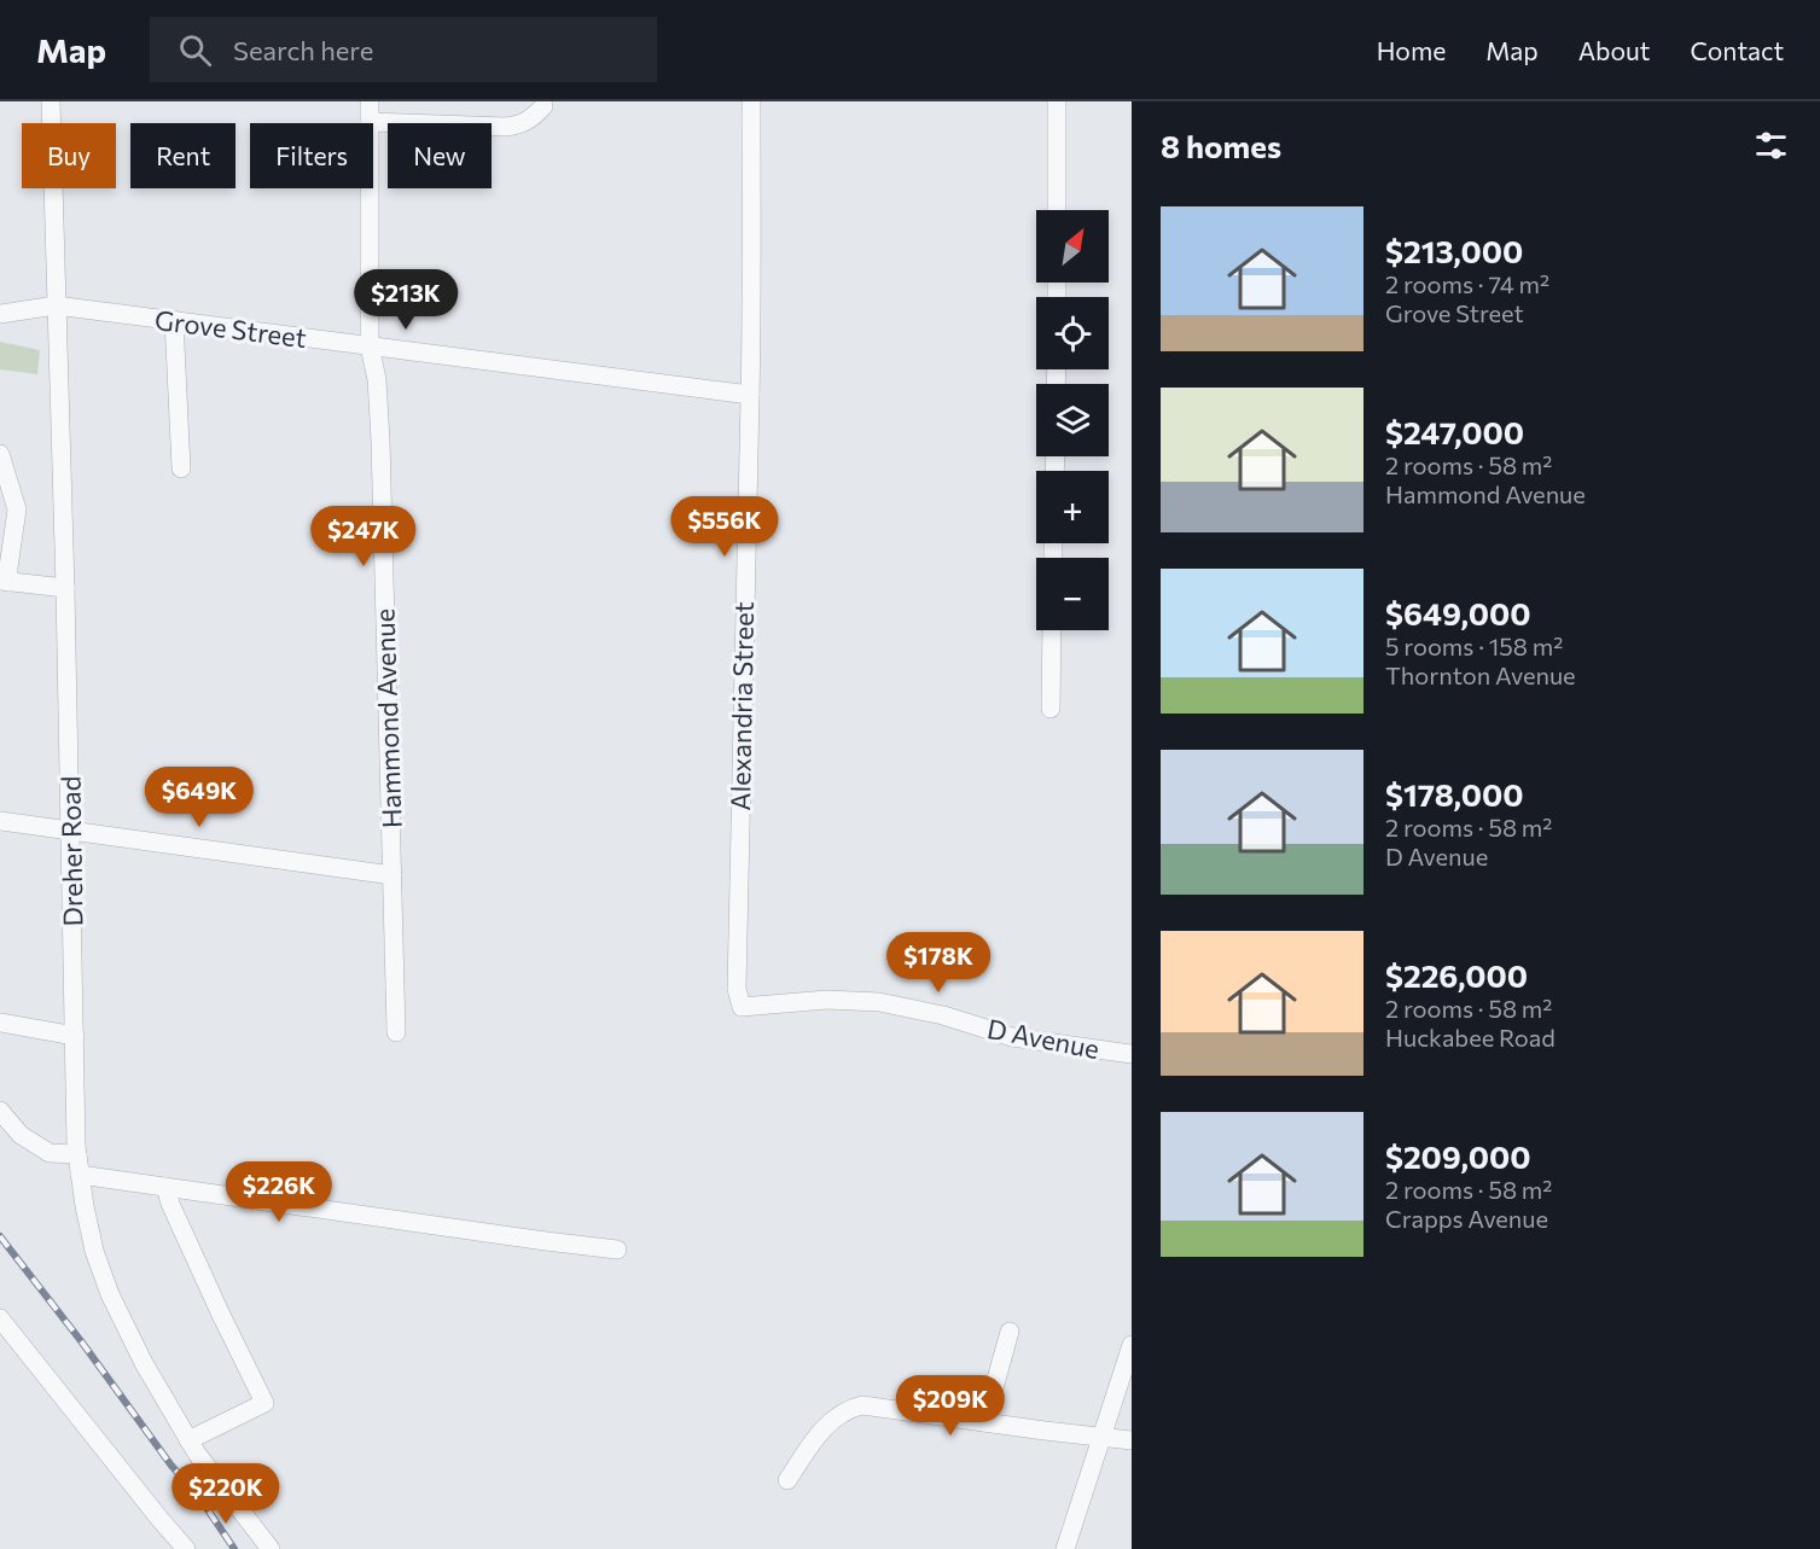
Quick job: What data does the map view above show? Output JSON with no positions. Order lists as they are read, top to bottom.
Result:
{
  "streets": {
    "street": [
      "Grove Street",
      "Alexandria Street",
      "Hammond Avenue",
      "Dreher Road",
      "D Avenue"
    ]
  },
  "crossings": [
    ["Grove Street", "Alexandria Street"],
    ["Grove Street", "Hammond Avenue"],
    ["Grove Street", "Dreher Road"],
    ["Alexandria Street", "D Avenue"]
  ],
  "north": "top right",
  "page": {
    "header": "Map",
    "search": "Search here",
    "nav": [
      "Home",
      "Map",
      "About",
      "Contact"
    ],
    "heading": "8 homes",
    "chip": [
      "Buy",
      "Rent",
      "Filters",
      "New"
    ],
    "list": [
      {
        "name": "$213,000",
        "note": "2 rooms · 74 m² · Grove Street"
      },
      {
        "name": "$247,000",
        "note": "2 rooms · 58 m² · Hammond Avenue"
      },
      {
        "name": "$649,000",
        "note": "5 rooms · 158 m² · Thornton Avenue"
      },
      {
        "name": "$178,000",
        "note": "2 rooms · 58 m² · D Avenue"
      },
      {
        "name": "$226,000",
        "note": "2 rooms · 58 m² · Huckabee Road"
      },
      {
        "name": "$209,000",
        "note": "2 rooms · 58 m² · Crapps Avenue"
      }
    ],
    "map_buttons": ["+", "−"],
    "price": [
      "$213K",
      "$556K",
      "$247K",
      "$649K",
      "$178K",
      "$226K",
      "$209K",
      "$220K"
    ]
  }
}
